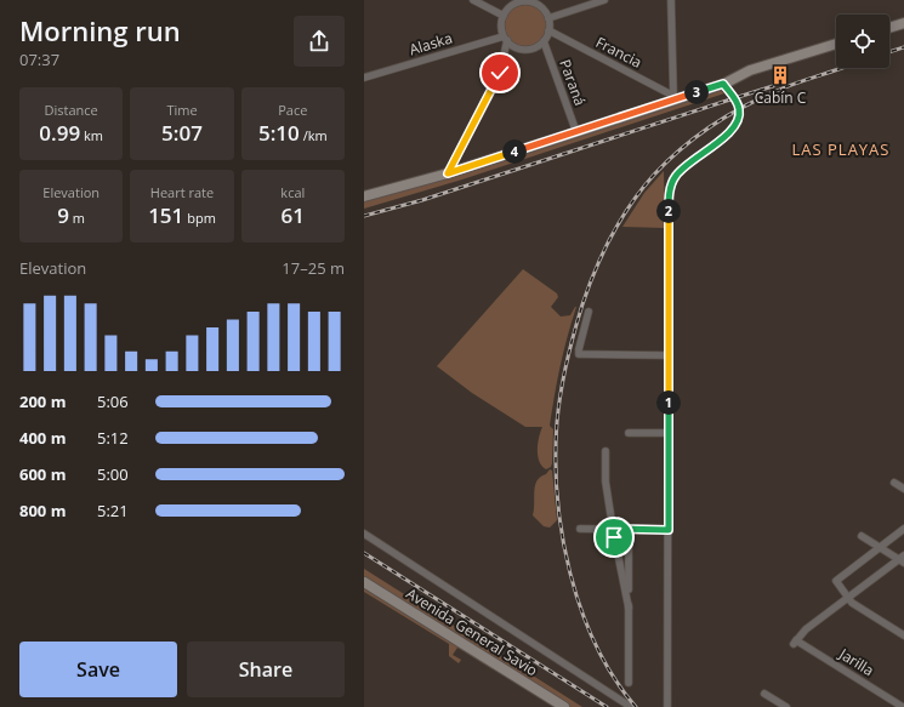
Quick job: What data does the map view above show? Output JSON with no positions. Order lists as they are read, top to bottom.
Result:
{
  "streets": {
    "main road": ["Avenida General Savio"],
    "street": [
      "Alaska",
      "Francia",
      "Paraná",
      "Jarilla"
    ]
  },
  "crossings": [
    ["Alaska", "Francia"],
    ["Alaska", "Paraná"],
    ["Francia", "Paraná"]
  ],
  "districts": ["LAS PLAYAS"],
  "places": {
    "building": ["Cabín C"]
  },
  "page": {
    "heading": ["Morning run", "07:37"],
    "pins": [
      "3",
      "4",
      "2",
      "1"
    ],
    "stats": [
      ["Distance", "0.99 km"],
      ["Time", "5:07"],
      ["Pace", "5:10 /km"],
      ["Elevation", "9 m"],
      ["Heart rate", "151 bpm"],
      ["kcal", "61"]
    ],
    "chart": ["Elevation", "17–25 m"],
    "list": [
      {
        "name": "200 m",
        "note": "5:06"
      },
      {
        "name": "400 m",
        "note": "5:12"
      },
      {
        "name": "600 m",
        "note": "5:00"
      },
      {
        "name": "800 m",
        "note": "5:21"
      }
    ],
    "buttons": ["Save", "Share"]
  }
}
